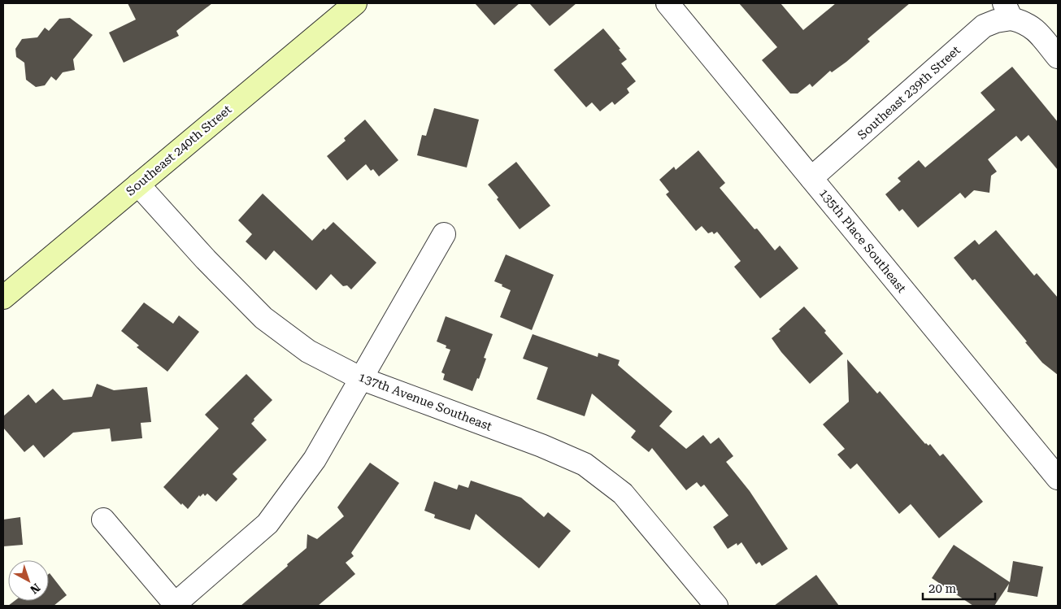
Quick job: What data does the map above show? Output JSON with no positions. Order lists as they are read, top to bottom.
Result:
{
  "streets": {
    "main road": ["Southeast 240th Street"],
    "street": ["Southeast 239th Street", "135th Place Southeast", "137th Avenue Southeast"]
  },
  "crossings": [
    ["Southeast 239th Street", "135th Place Southeast"],
    ["Southeast 240th Street", "137th Avenue Southeast"]
  ],
  "scale_bar": "20 m",
  "north": "bottom right"
}
